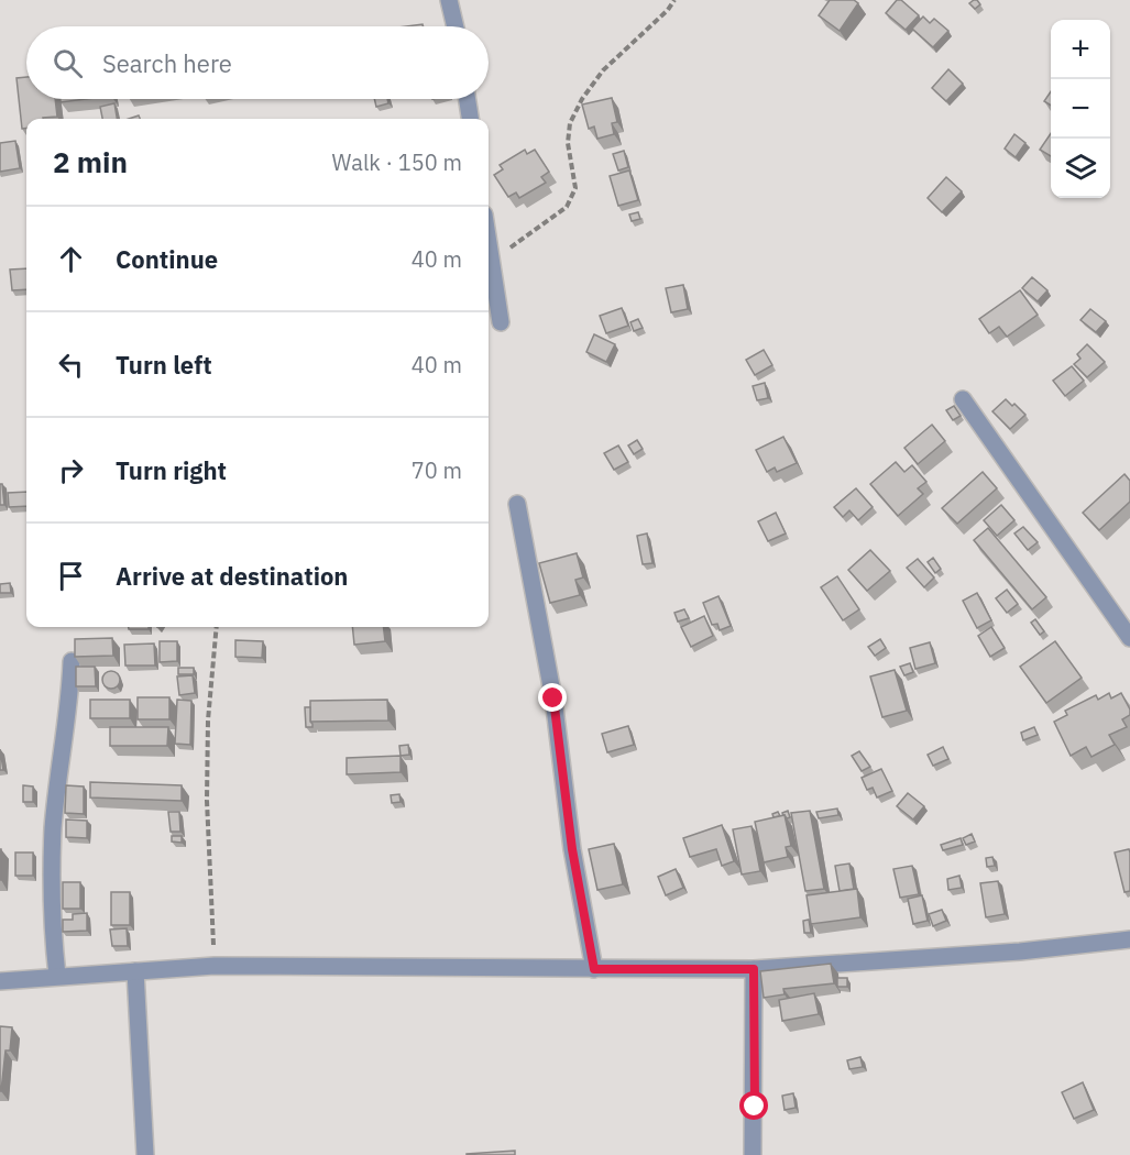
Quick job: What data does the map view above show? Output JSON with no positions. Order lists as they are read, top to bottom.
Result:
{
  "page": {
    "map_buttons": ["+", "−"],
    "search": "Search here",
    "heading": ["2 min", "Walk · 150 m"],
    "list": [
      ["Continue", "40 m"],
      ["Turn left", "40 m"],
      ["Turn right", "70 m"],
      "Arrive at destination"
    ]
  }
}
